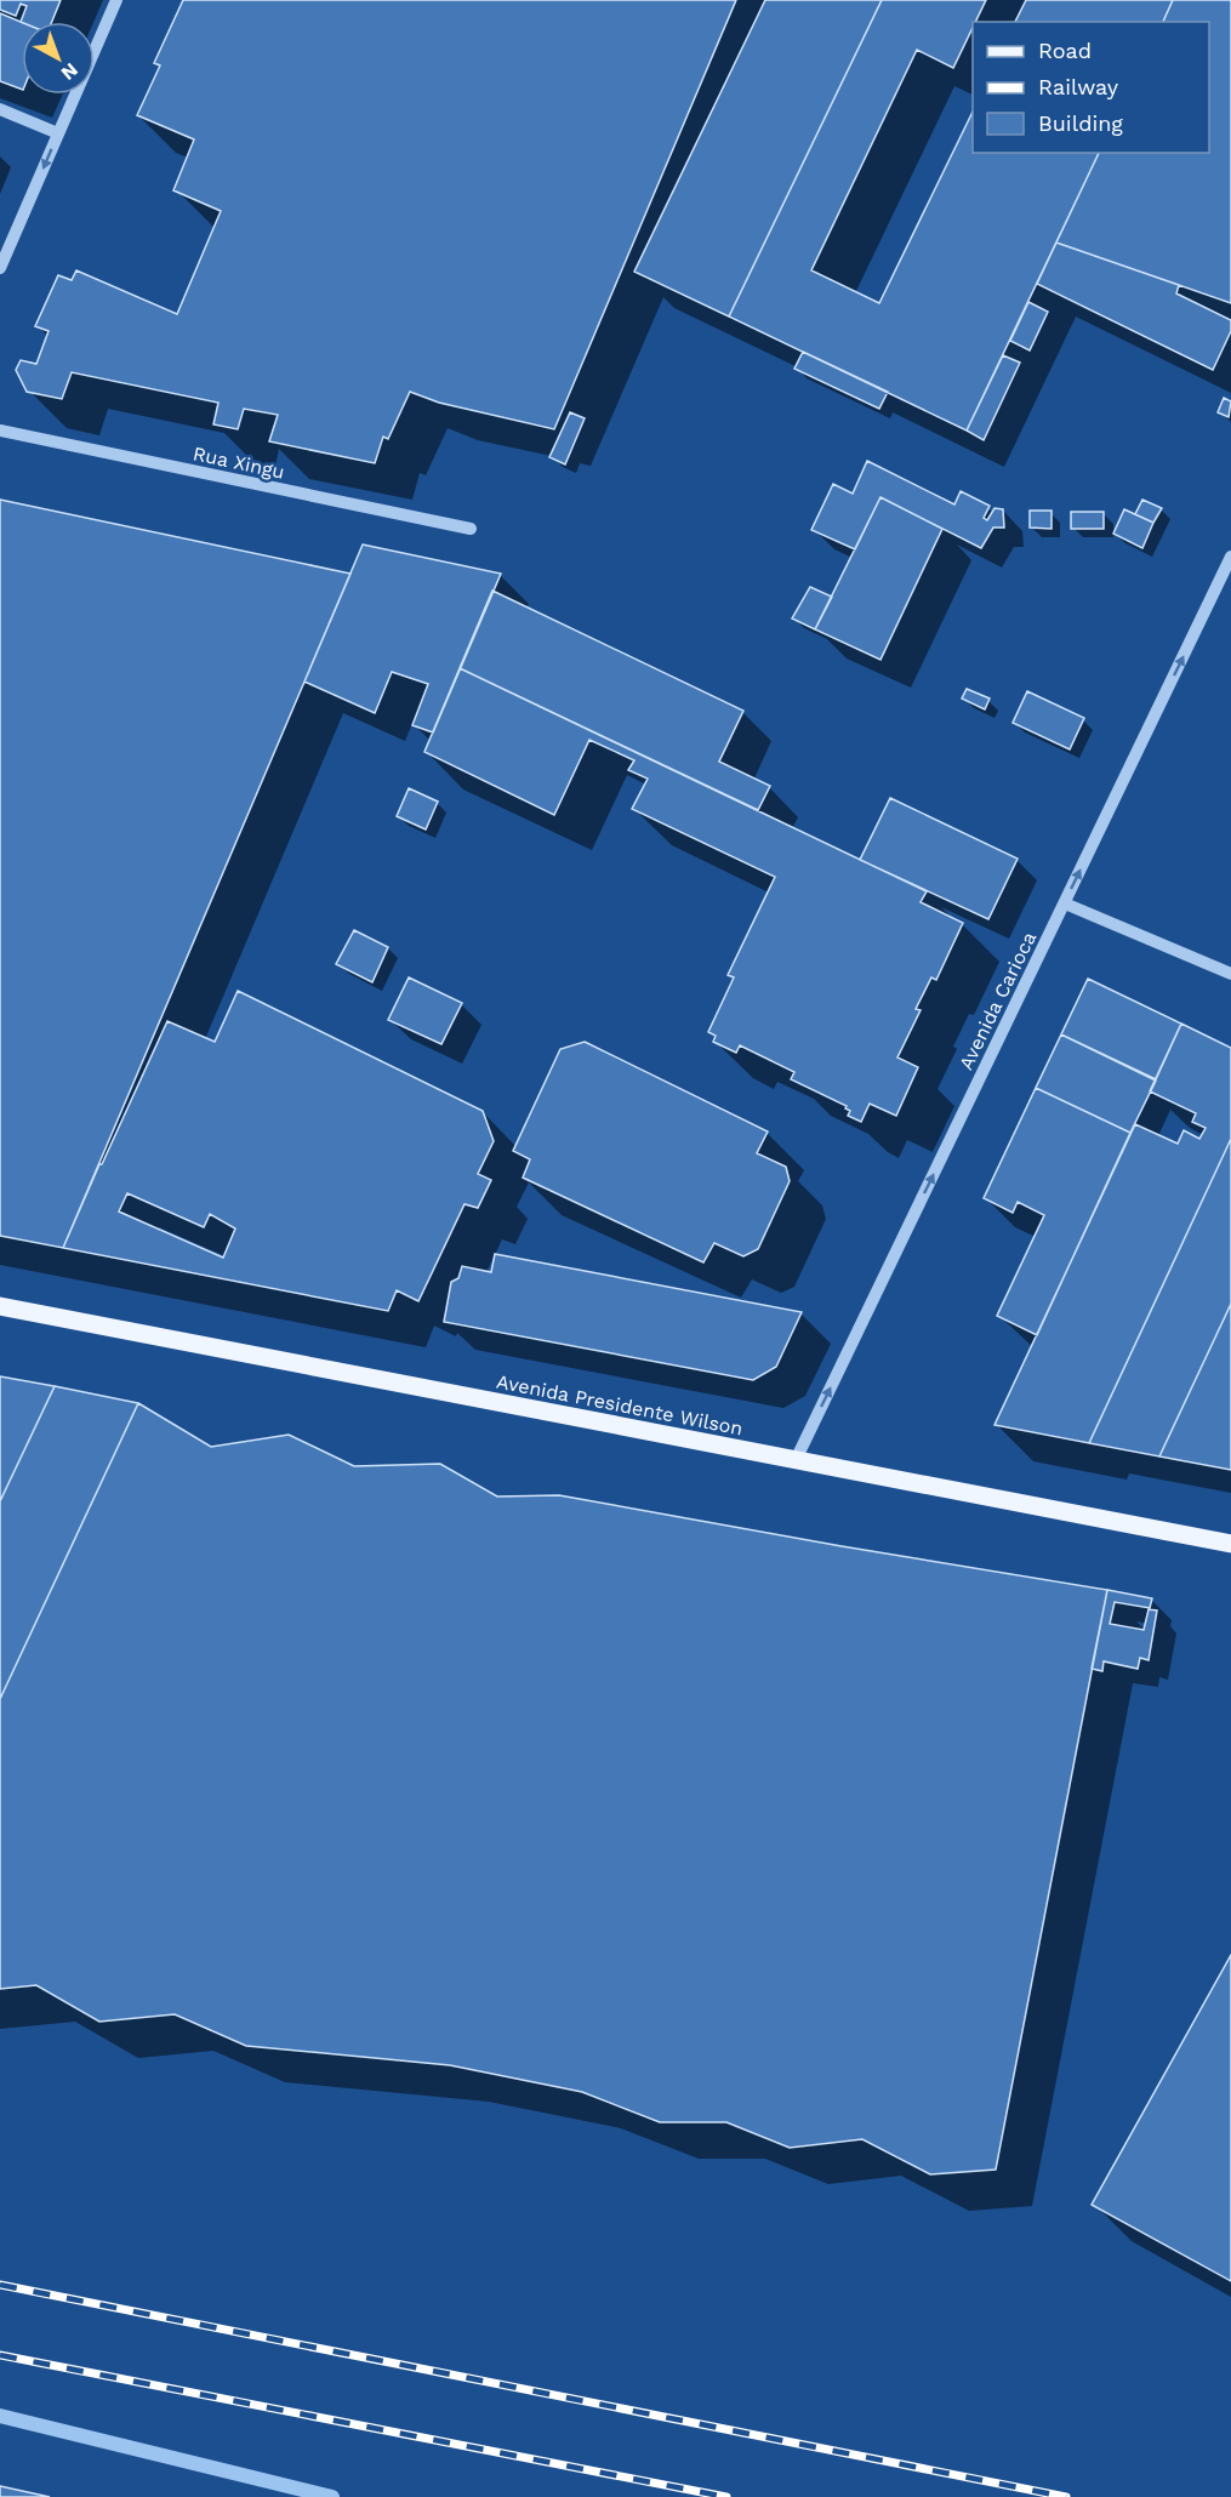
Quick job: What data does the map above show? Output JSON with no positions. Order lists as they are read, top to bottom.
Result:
{
  "streets": {
    "main road": ["Avenida Presidente Wilson"],
    "street": ["Rua Xingu", "Avenida Carioca"]
  },
  "crossings": [
    ["Avenida Carioca", "Avenida Presidente Wilson"]
  ],
  "one_way": ["Avenida Carioca"],
  "legend": ["Road", "Railway", "Building"],
  "north": "bottom right"
}
